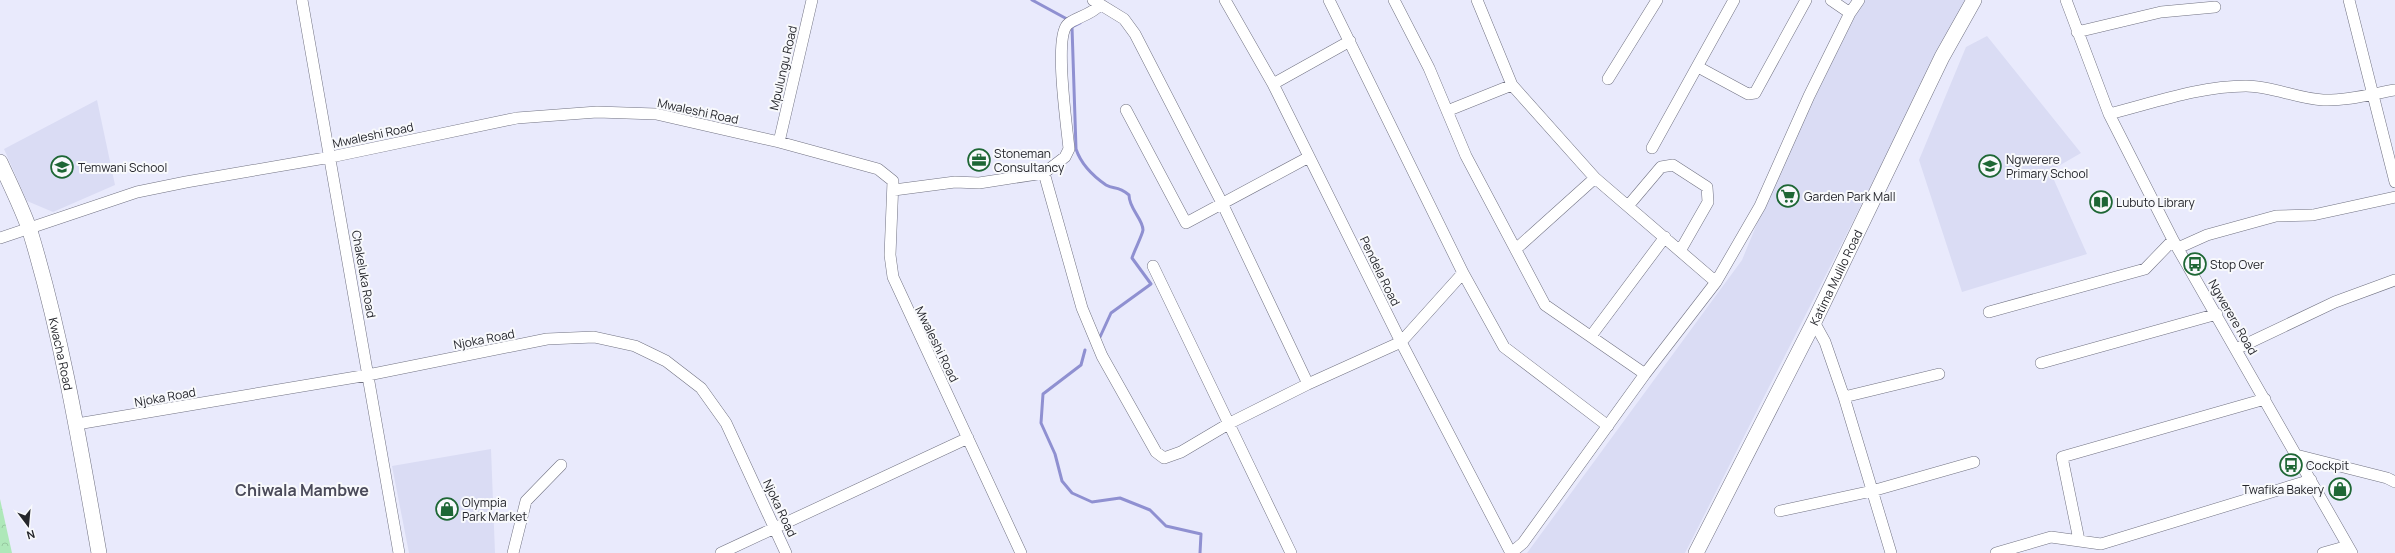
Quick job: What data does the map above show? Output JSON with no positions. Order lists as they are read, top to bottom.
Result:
{
  "streets": {
    "main road": ["Katima Mulilo Road", "Kwacha Road"],
    "street": [
      "Mpulungu Road",
      "Mwaleshi Road",
      "Pendela Road",
      "Chakeluka Road",
      "Ngwerere Road",
      "Njoka Road"
    ]
  },
  "crossings": [
    ["Mpulungu Road", "Mwaleshi Road"],
    ["Mwaleshi Road", "Chakeluka Road"],
    ["Mwaleshi Road", "Kwacha Road"],
    ["Chakeluka Road", "Njoka Road"],
    ["Njoka Road", "Kwacha Road"]
  ],
  "districts": ["Chiwala Mambwe"],
  "places": {
    "office": ["Stoneman Consultancy"],
    "school or university": ["Ngwerere Primary School", "Temwani School"],
    "supermarket": ["Garden Park Mall"],
    "library": ["Lubuto Library"],
    "bus stop": ["Stop Over", "Cockpit"],
    "shop": ["Twafika Bakery", "Olympia Park Market"]
  },
  "north": "bottom"
}
